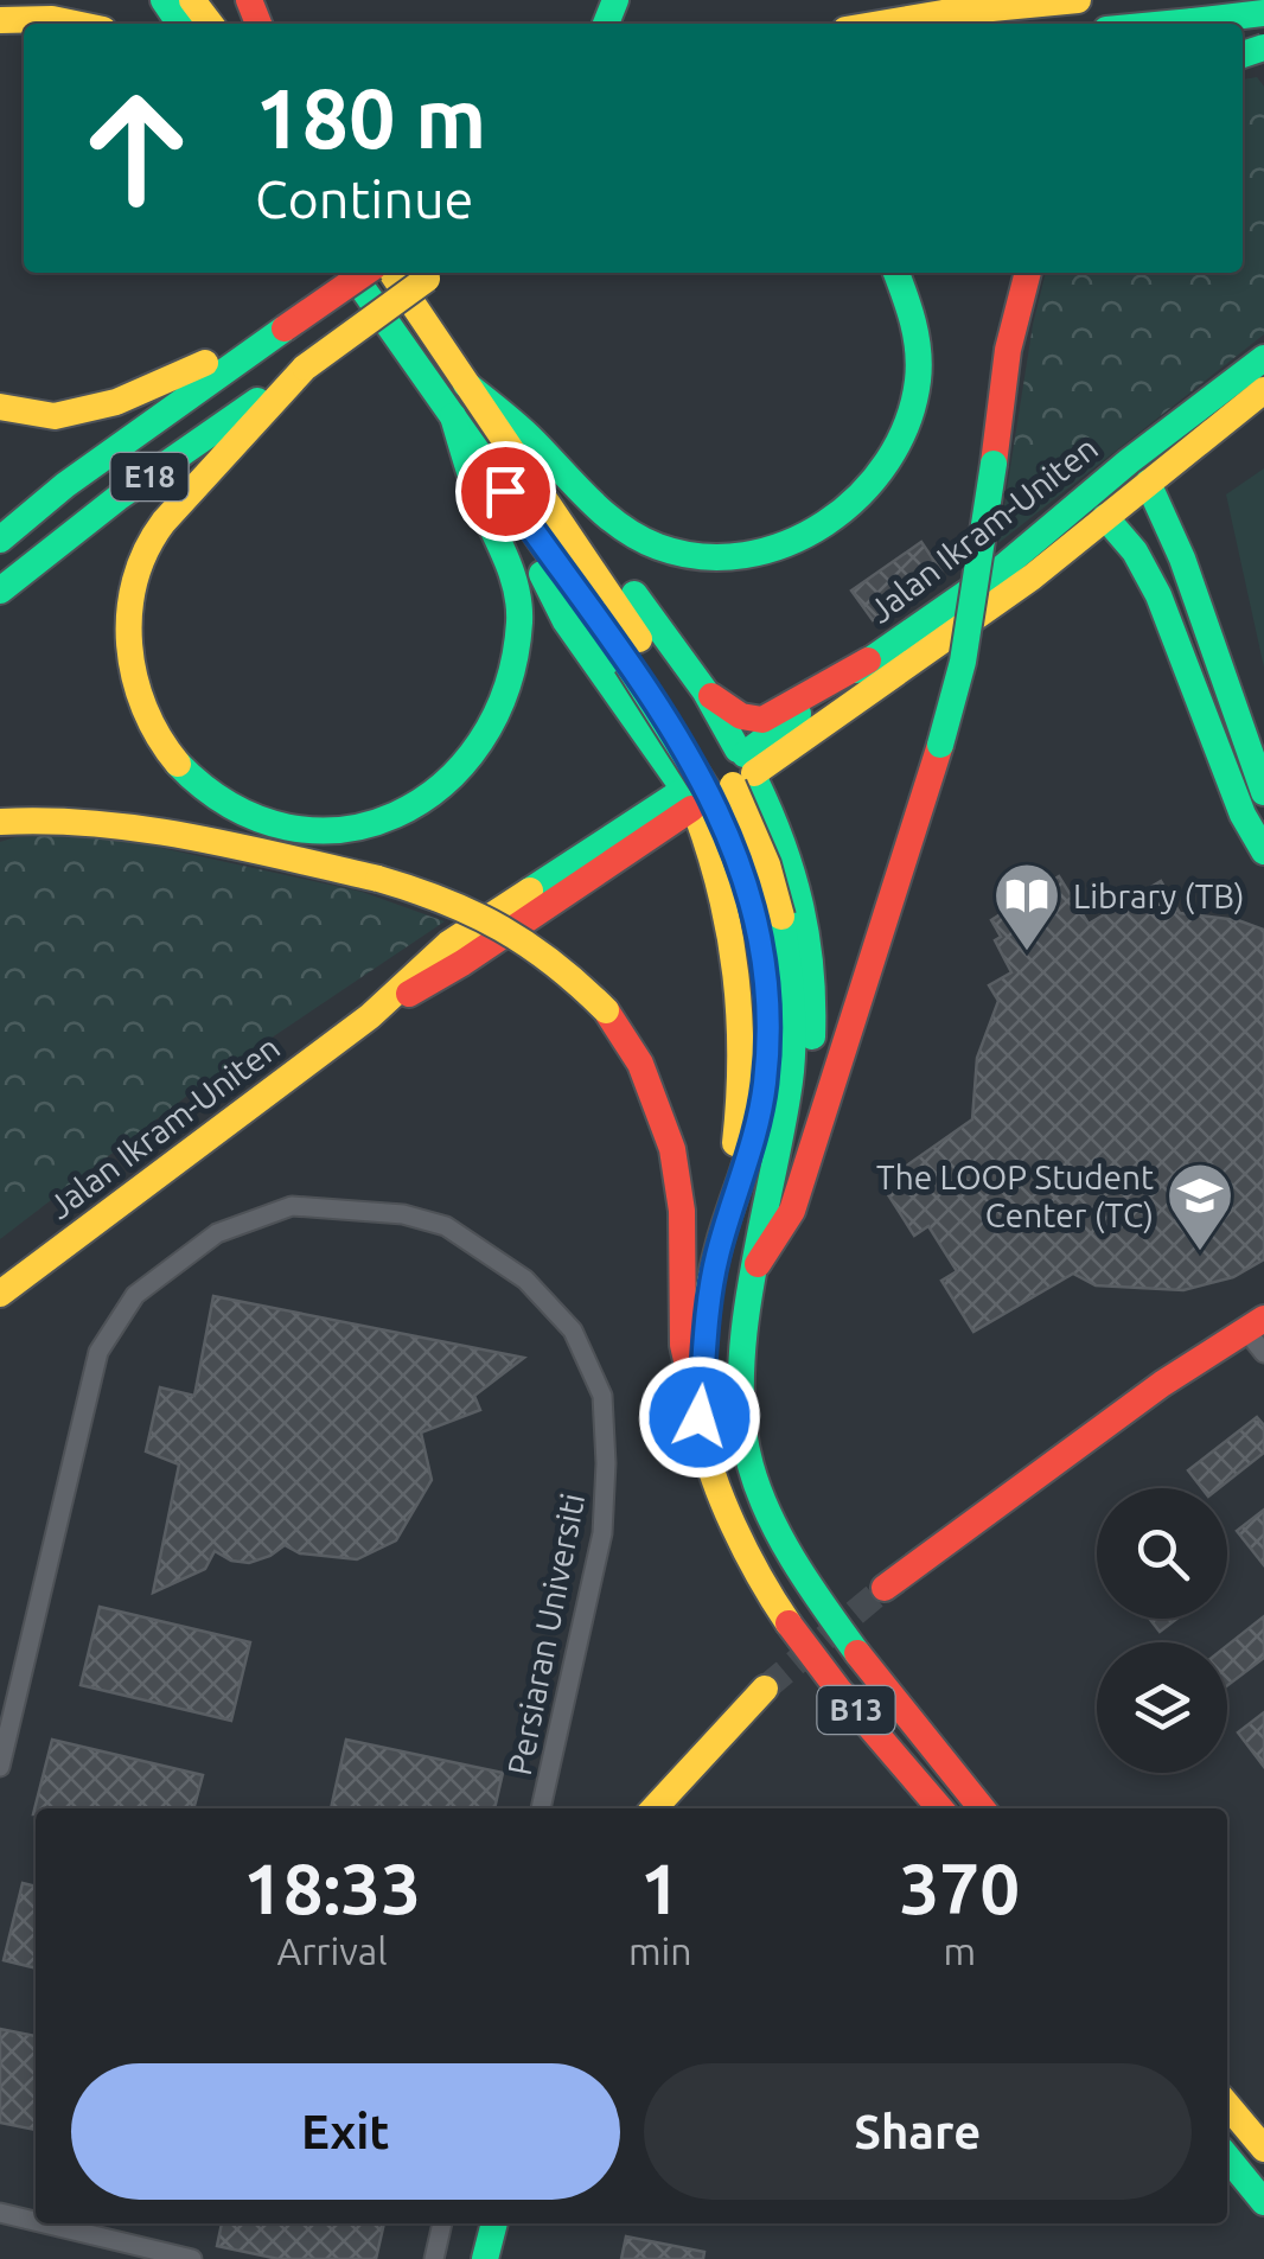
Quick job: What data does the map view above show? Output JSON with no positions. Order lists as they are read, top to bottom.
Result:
{
  "streets": {
    "main road": ["E18", "Jalan Ikram-Uniten", "B13"],
    "street": ["Persiaran Universiti"]
  },
  "places": {
    "library": ["Library (TB)"],
    "school or university": ["The LOOP Student Center (TC)"]
  },
  "page": {
    "turn": ["180 m", "Continue"],
    "eta": [
      "18:33",
      "Arrival",
      "1",
      "min",
      "370",
      "m"
    ],
    "buttons": ["Exit", "Share"]
  }
}
